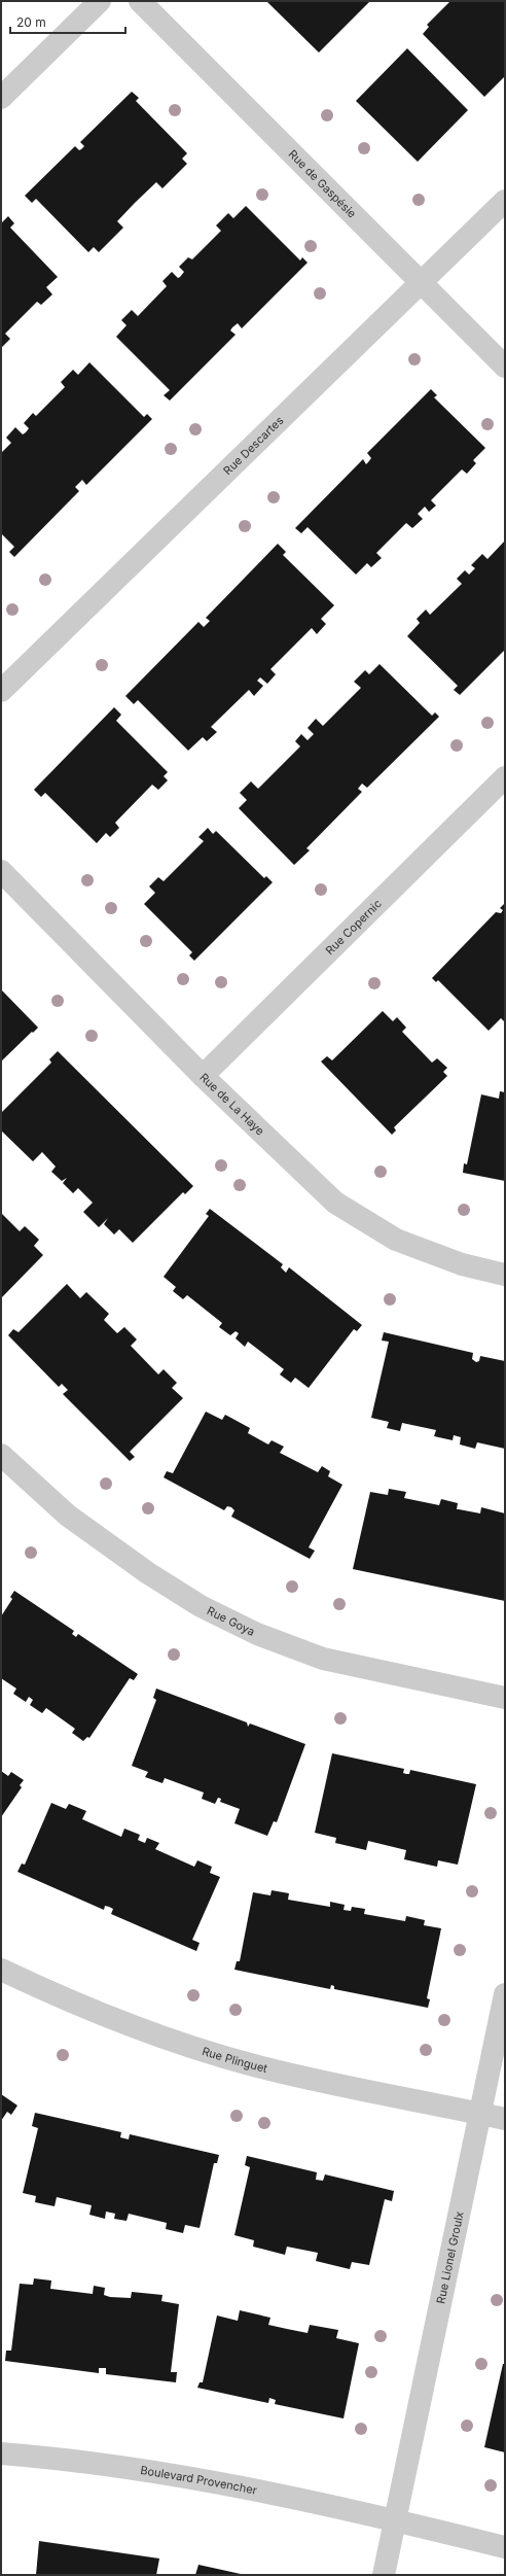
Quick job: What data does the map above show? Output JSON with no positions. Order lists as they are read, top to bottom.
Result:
{
  "streets": {
    "street": [
      "Rue de Gaspésie",
      "Rue Descartes",
      "Rue Copernic",
      "Rue de La Haye",
      "Rue Goya",
      "Rue Plinguet",
      "Rue Lionel Groulx",
      "Boulevard Provencher"
    ]
  },
  "crossings": [
    ["Rue de Gaspésie", "Rue Descartes"],
    ["Rue Copernic", "Rue de La Haye"],
    ["Rue Plinguet", "Rue Lionel Groulx"],
    ["Rue Lionel Groulx", "Boulevard Provencher"]
  ],
  "scale_bar": "20 m"
}
